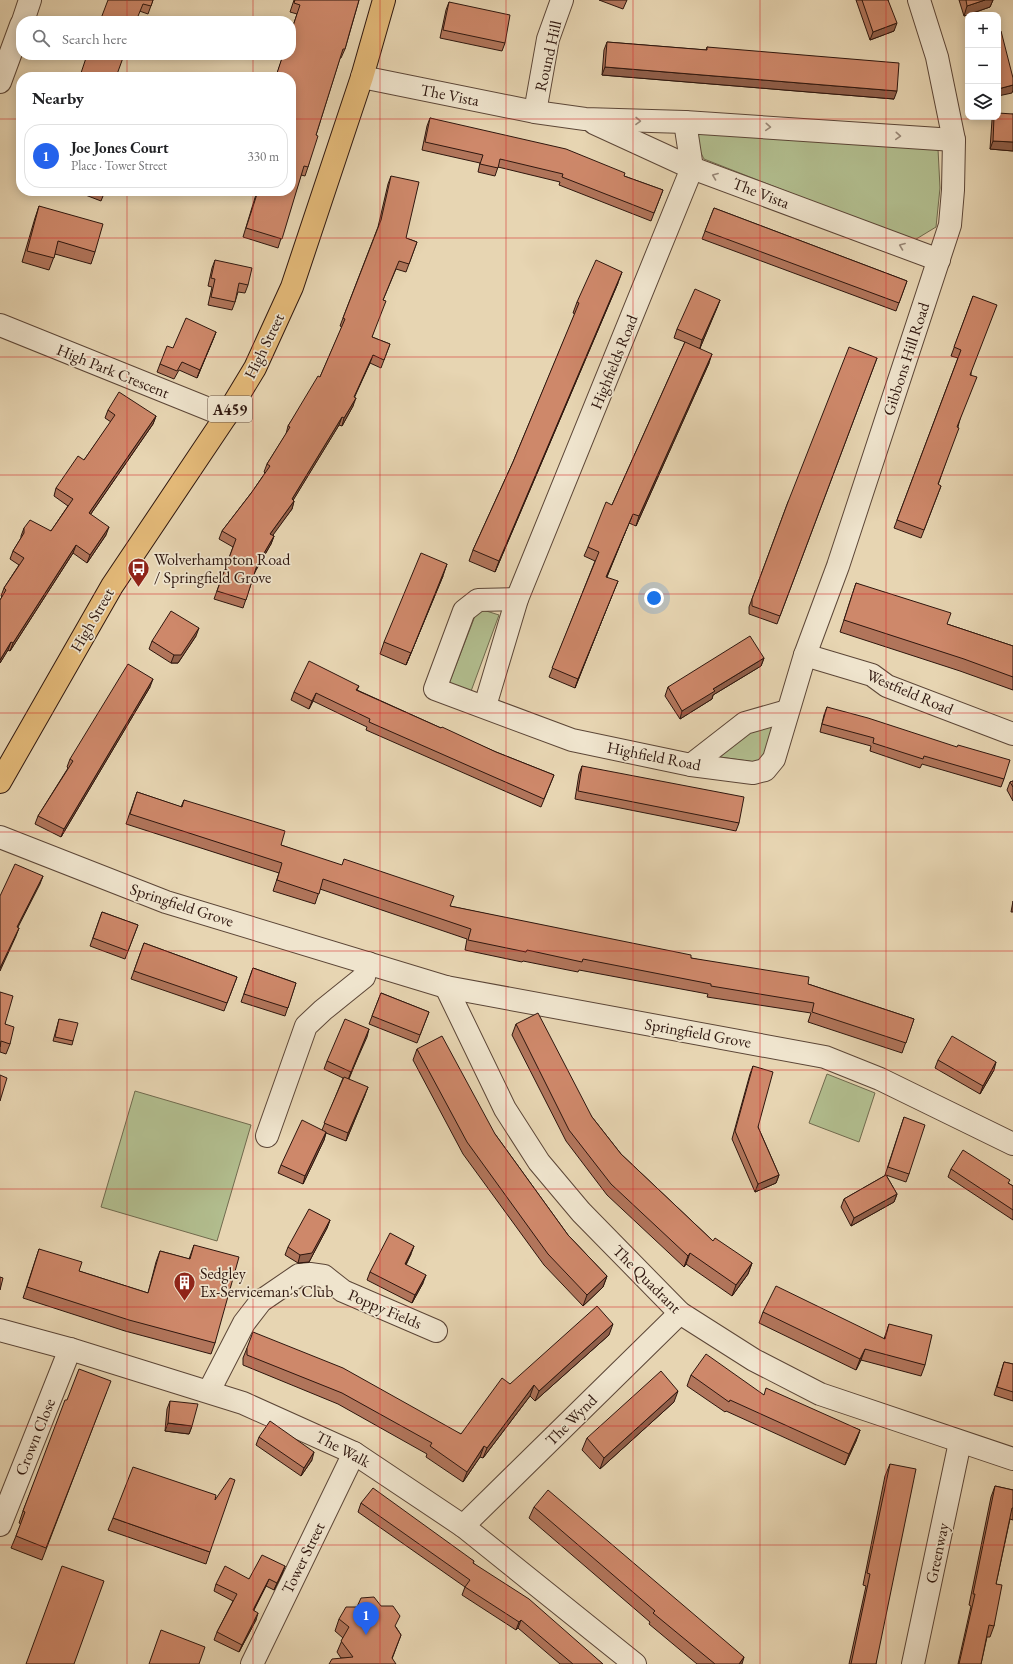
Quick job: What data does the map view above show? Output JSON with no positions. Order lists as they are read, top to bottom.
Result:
{
  "streets": {
    "main road": ["High Street", "A459"],
    "street": [
      "Round Hill",
      "The Vista",
      "Gibbons Hill Road",
      "Highfields Road",
      "High Park Crescent",
      "Westfield Road",
      "Highfield Road",
      "Springfield Grove",
      "The Quadrant",
      "Poppy Fields",
      "The Wynd",
      "Crown Close",
      "The Walk",
      "Greenway",
      "Tower Street"
    ]
  },
  "crossings": [
    ["Round Hill", "The Vista"],
    ["The Vista", "High Street"],
    ["The Vista", "Gibbons Hill Road"],
    ["The Vista", "Highfields Road"],
    ["High Street", "High Park Crescent"],
    ["Gibbons Hill Road", "Westfield Road"],
    ["Gibbons Hill Road", "Highfield Road"],
    ["Highfields Road", "Highfield Road"],
    ["Springfield Grove", "The Quadrant"],
    ["The Quadrant", "The Wynd"],
    ["The Quadrant", "Greenway"],
    ["Poppy Fields", "The Walk"],
    ["The Wynd", "The Walk"],
    ["Crown Close", "The Walk"],
    ["The Walk", "Tower Street"]
  ],
  "places": {
    "bus stop": ["Wolverhampton Road / Springfield Grove"],
    "building": ["Sedgley Ex-Serviceman's Club"]
  },
  "page": {
    "map_buttons": ["+", "−"],
    "search": "Search here",
    "heading": "Nearby",
    "list": [
      {
        "mark": "1",
        "name": "Joe Jones Court",
        "note": "Place · Tower Street",
        "value": "330 m"
      }
    ],
    "pins": "1"
  }
}
